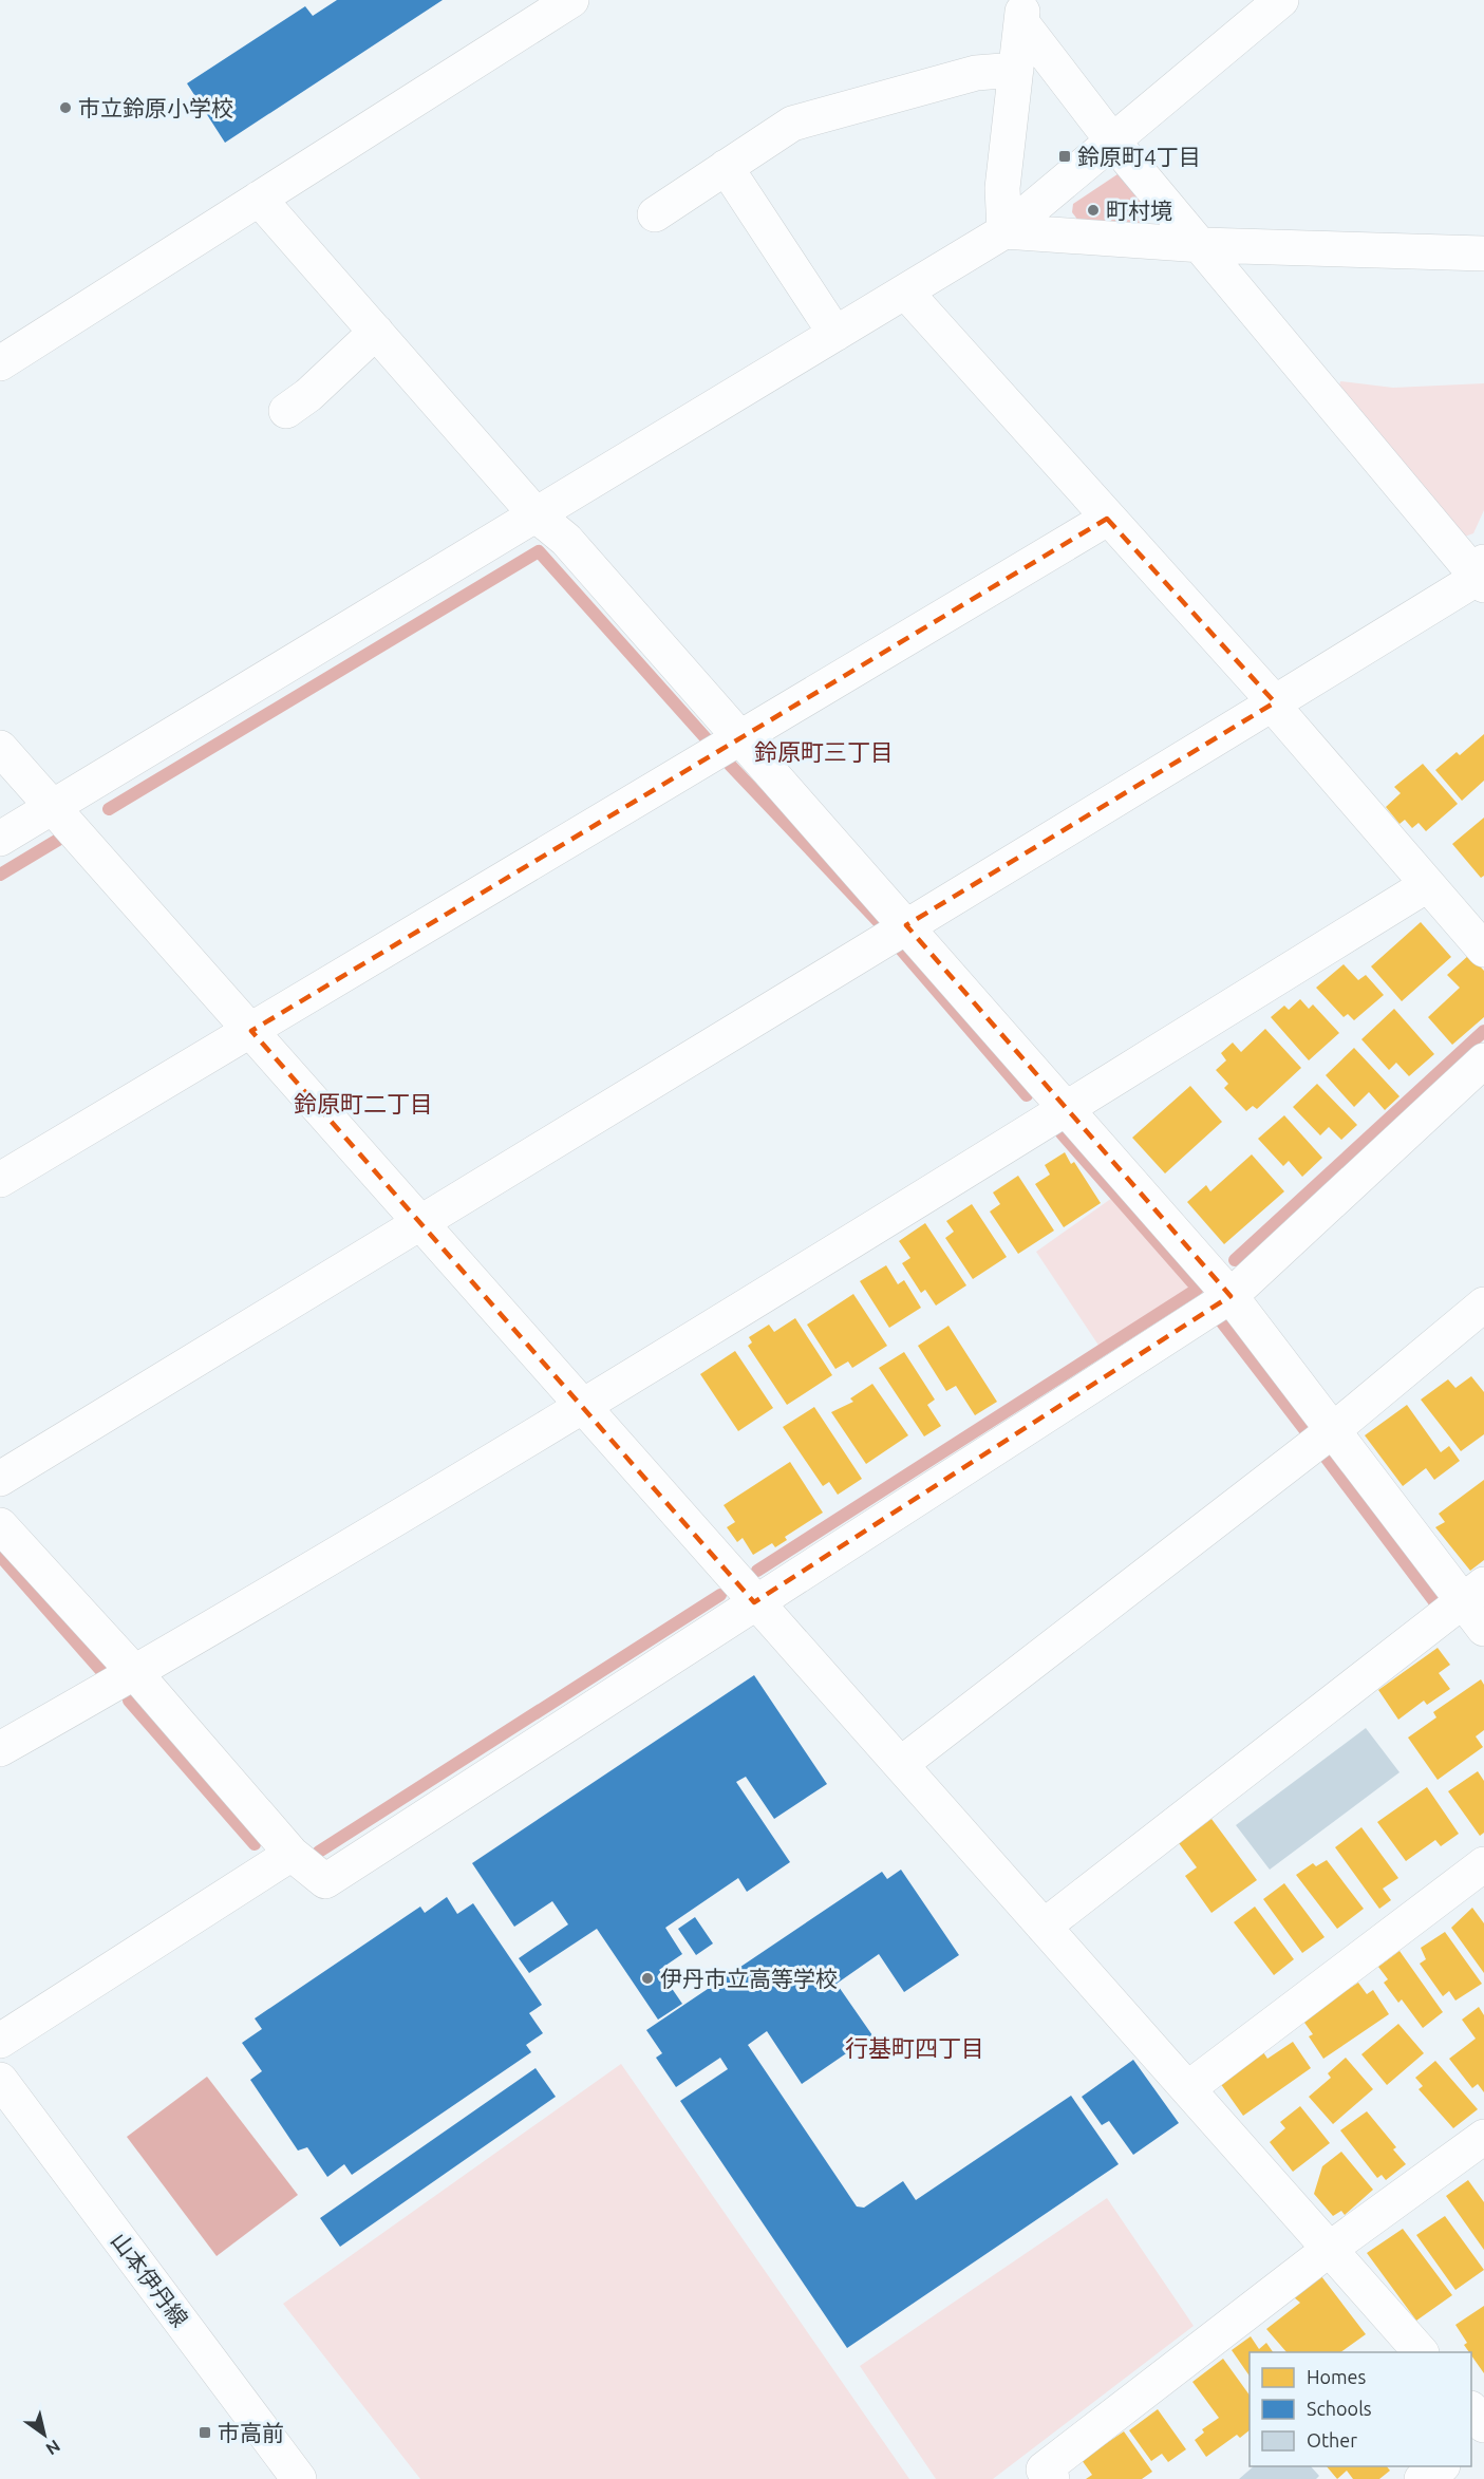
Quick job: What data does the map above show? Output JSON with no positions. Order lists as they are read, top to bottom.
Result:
{
  "streets": {
    "street": ["山本伊丹線"]
  },
  "districts": ["鈴原町三丁目", "鈴原町二丁目", "行基町四丁目"],
  "places": {
    "other": ["市立鈴原小学校", "町村境", "伊丹市立高等学校"],
    "transit": ["鈴原町4丁目", "市高前"]
  },
  "legend": ["Homes", "Schools", "Other"],
  "north": "bottom right"
}
